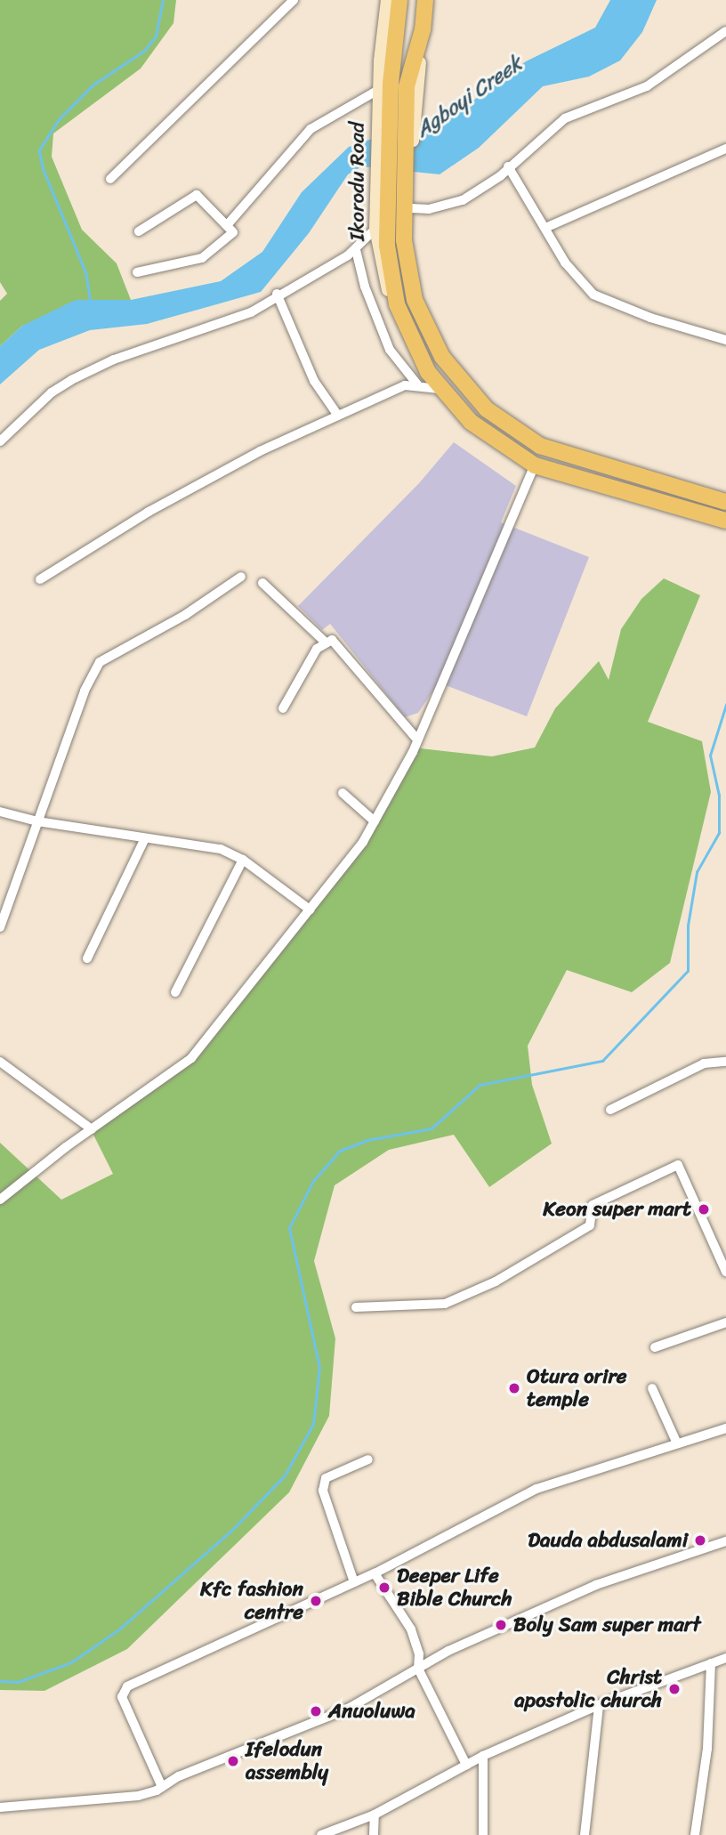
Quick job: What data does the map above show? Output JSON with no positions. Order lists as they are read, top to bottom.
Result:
{
  "streets": {
    "highway": ["Ikorodu Road"]
  },
  "water": ["Agboyi Creek"],
  "places": [
    "Keon super mart",
    "Otura orire temple",
    "Dauda abdusalami",
    "Deeper Life Bible Church",
    "Kfc fashion centre",
    "Boly Sam super mart",
    "Christ apostolic church",
    "Anuoluwa",
    "Ifelodun assembly"
  ]
}
